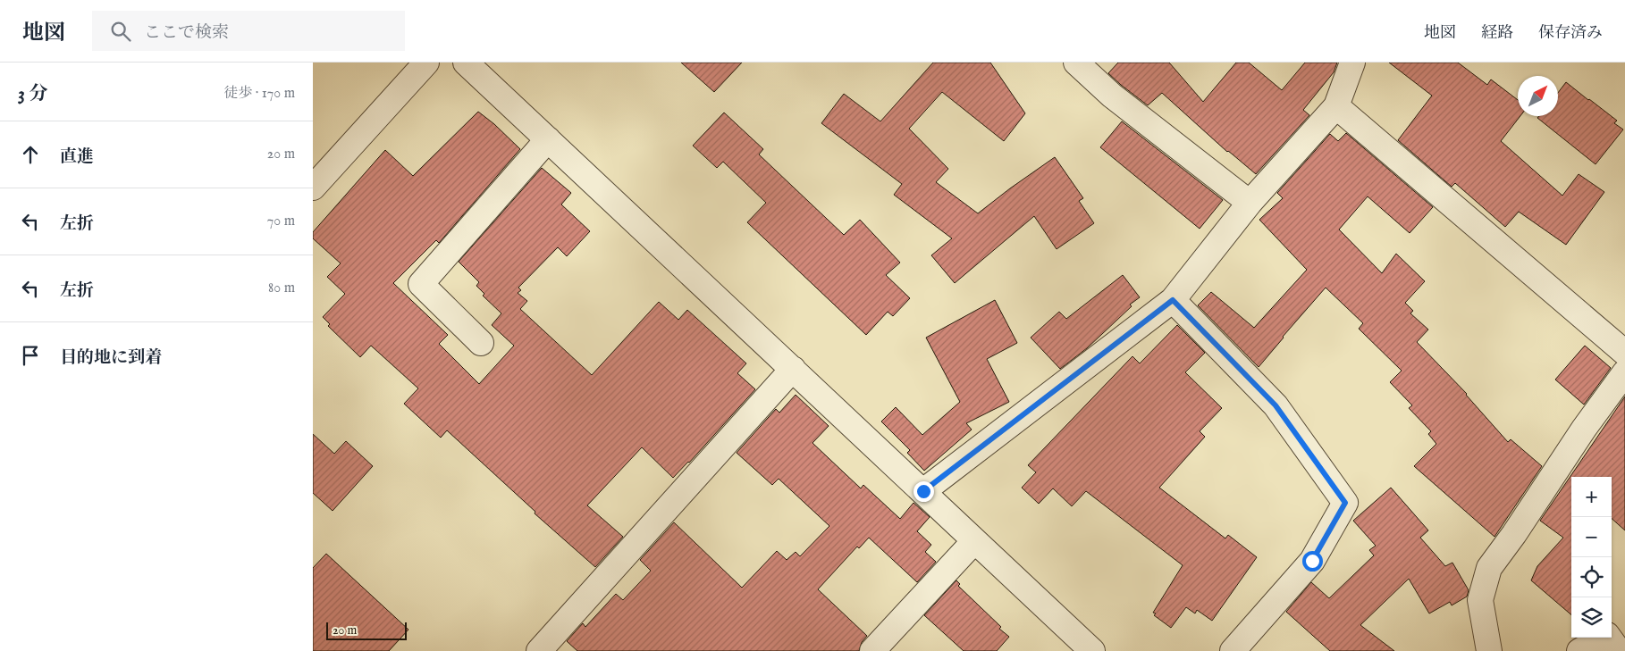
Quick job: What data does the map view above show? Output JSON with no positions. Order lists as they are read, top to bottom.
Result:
{
  "scale_bar": "20 m",
  "north": "top right",
  "page": {
    "header": "地図",
    "search": "ここで検索",
    "nav": ["地図", "経路", "保存済み"],
    "heading": ["3 分", "徒歩 · 170 m"],
    "list": [
      ["直進", "20 m"],
      ["左折", "70 m"],
      ["左折", "80 m"],
      "目的地に到着"
    ],
    "map_buttons": ["+", "−"],
    "scale": "20 m"
  }
}
